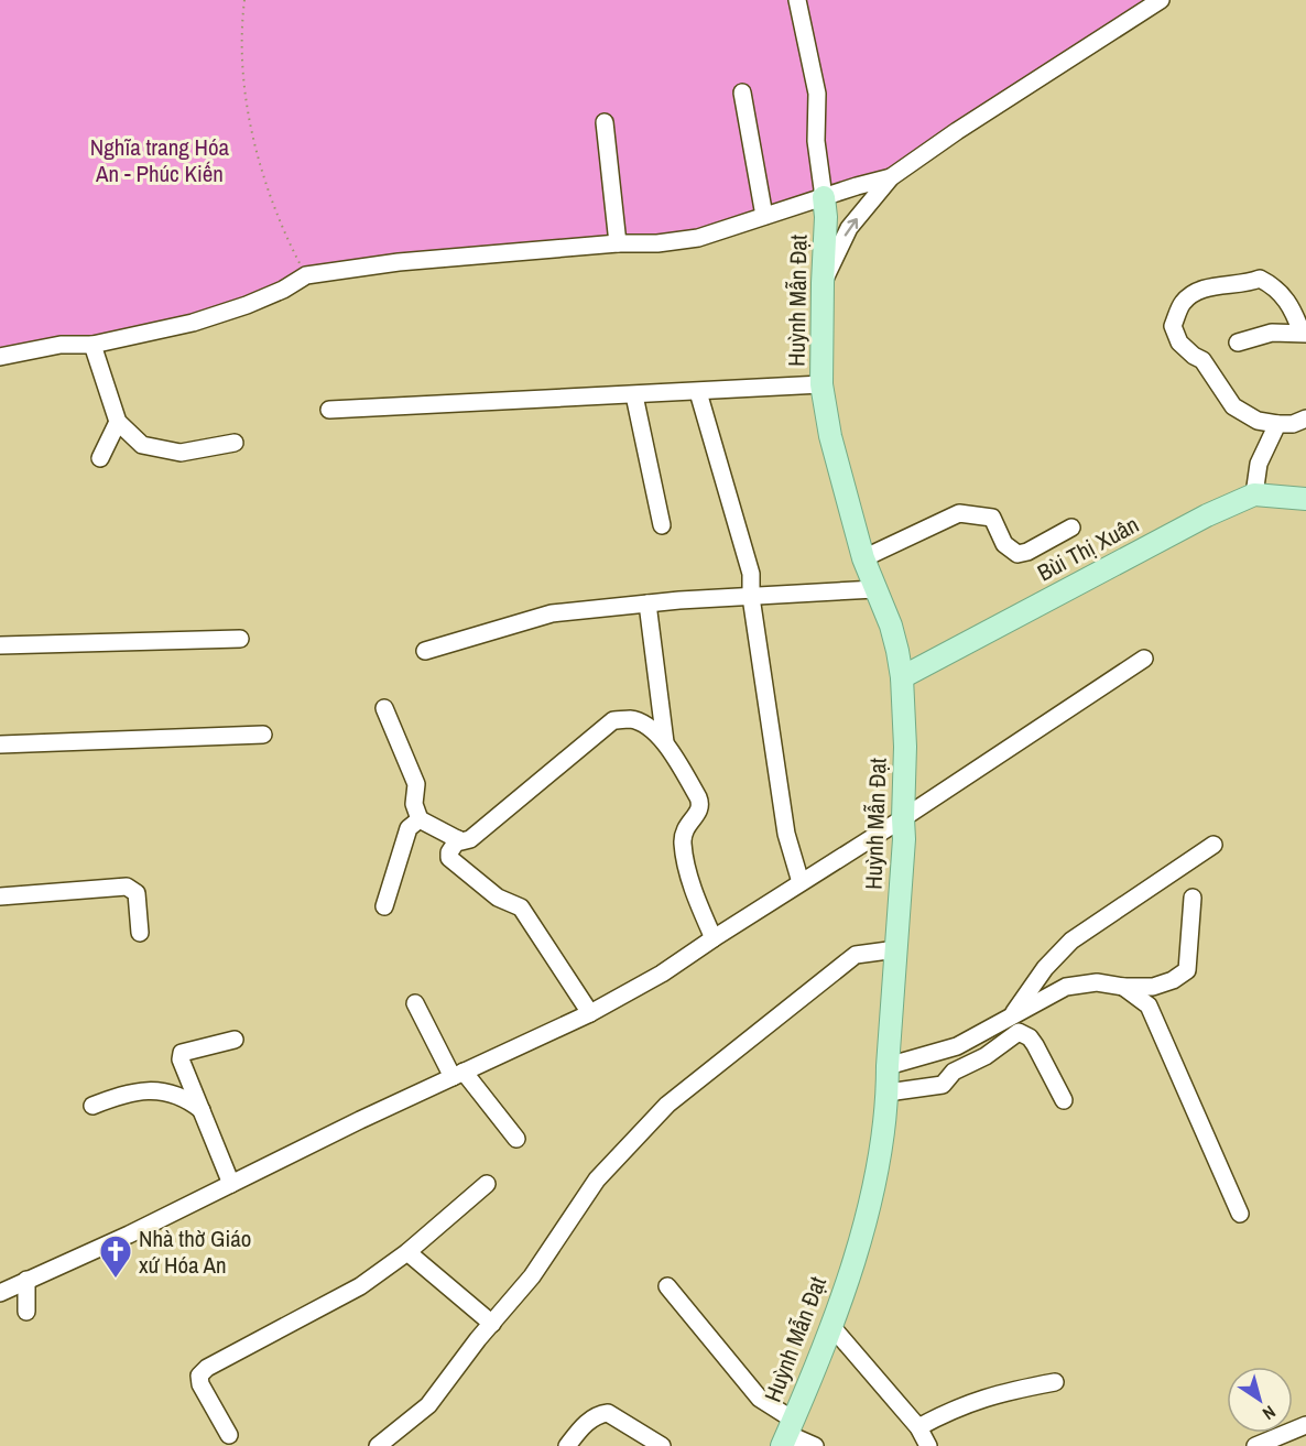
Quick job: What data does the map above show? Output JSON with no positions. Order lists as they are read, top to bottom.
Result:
{
  "streets": {
    "main road": ["Huỳnh Mẫn Đạt", "Bùi Thị Xuân"]
  },
  "crossings": [
    ["Huỳnh Mẫn Đạt", "Bùi Thị Xuân"]
  ],
  "parks": ["Nghĩa trang Hóa An - Phúc Kiến"],
  "places": {
    "church": ["Nhà thờ Giáo xứ Hóa An"]
  },
  "north": "bottom right"
}
